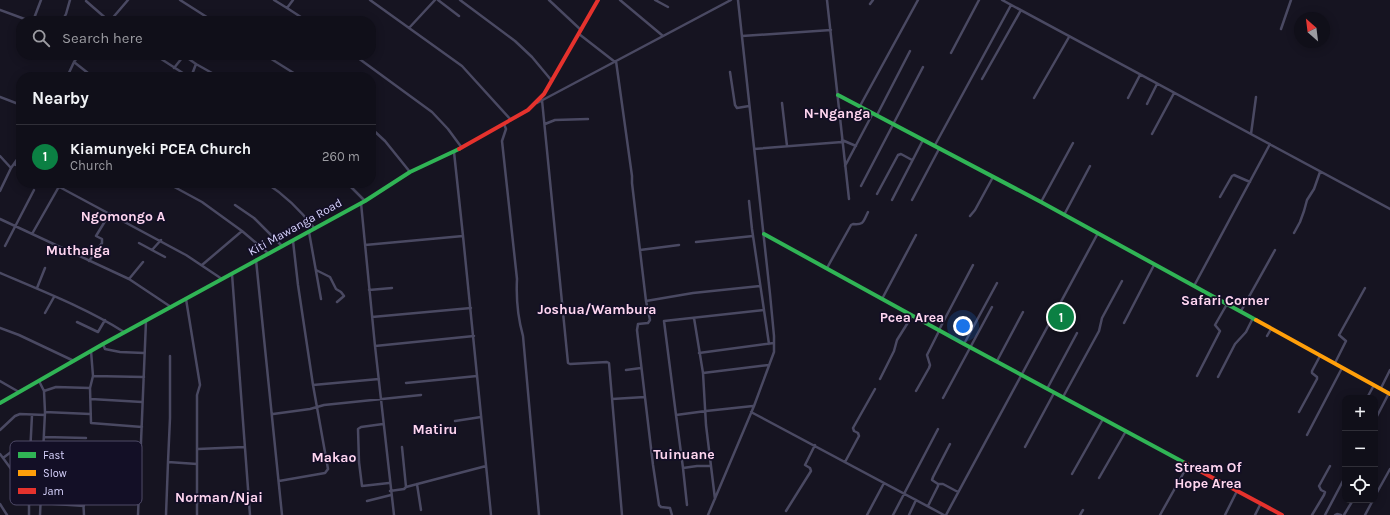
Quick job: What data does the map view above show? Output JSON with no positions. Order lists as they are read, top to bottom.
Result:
{
  "streets": {
    "street": ["Kiti Mawanga Road"]
  },
  "districts": [
    "N-Nganga",
    "Ngomongo A",
    "Muthaiga",
    "Safari Corner",
    "Joshua/Wambura",
    "Pcea Area",
    "Matiru",
    "Tuinuane",
    "Makao",
    "Stream Of Hope Area",
    "Norman/Njai"
  ],
  "legend": ["Fast", "Slow", "Jam"],
  "north": "top left",
  "page": {
    "search": "Search here",
    "heading": "Nearby",
    "list": [
      {
        "mark": "1",
        "name": "Kiamunyeki PCEA Church",
        "note": "Church",
        "value": "260 m"
      }
    ],
    "pins": "1",
    "map_buttons": ["+", "−"]
  }
}
